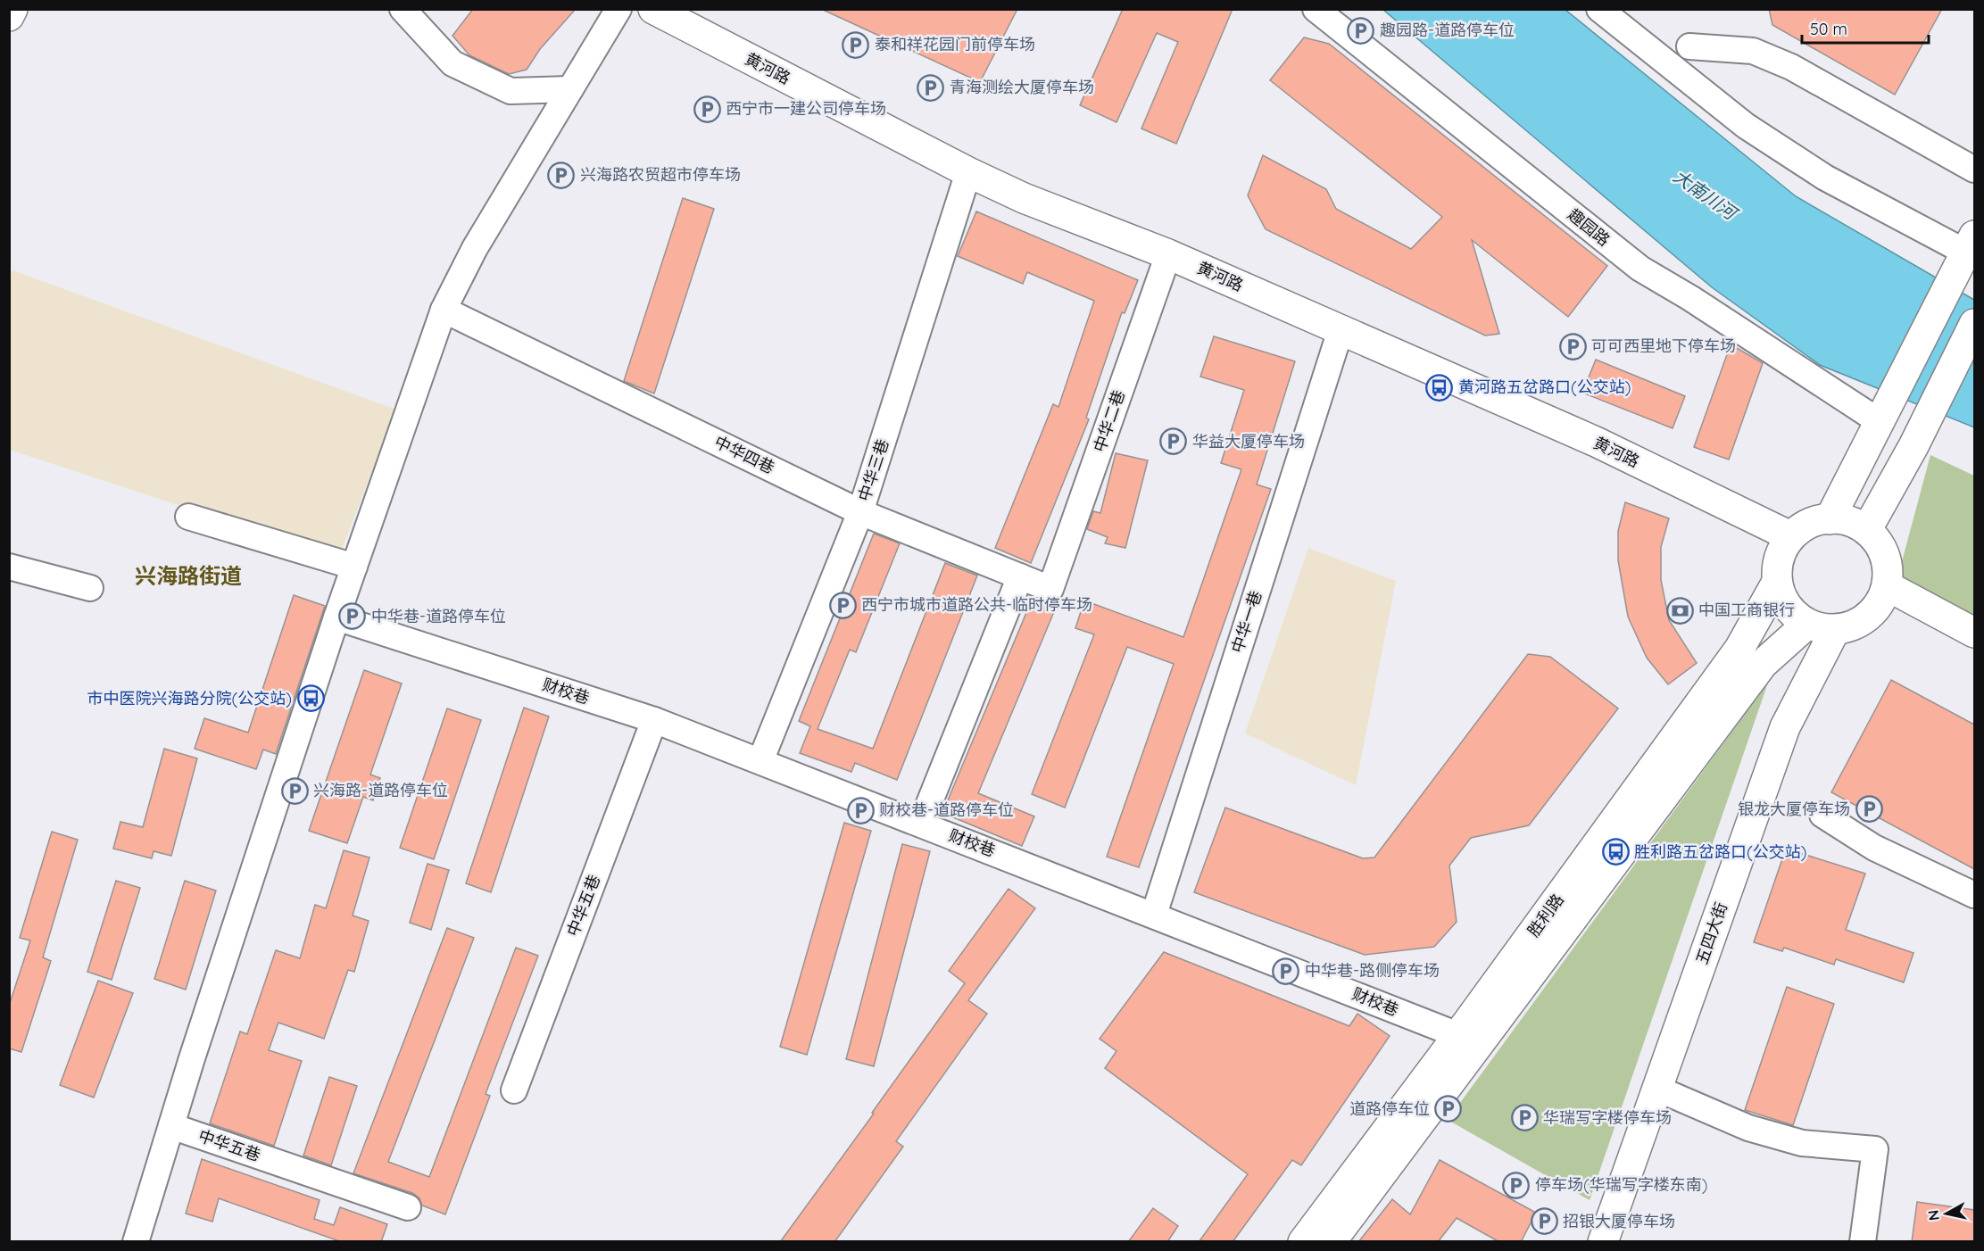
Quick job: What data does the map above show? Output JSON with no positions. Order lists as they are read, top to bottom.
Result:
{
  "streets": {
    "main road": ["黄河路", "胜利路", "五四大街"],
    "street": [
      "趣园路",
      "中华二巷",
      "中华四巷",
      "中华三巷",
      "中华一巷",
      "财校巷",
      "中华五巷"
    ]
  },
  "crossings": [
    ["黄河路", "中华二巷"],
    ["黄河路", "中华三巷"],
    ["黄河路", "中华一巷"],
    ["黄河路", "胜利路"],
    ["黄河路", "五四大街"],
    ["中华二巷", "中华四巷"],
    ["中华四巷", "中华三巷"],
    ["中华三巷", "财校巷"],
    ["中华一巷", "财校巷"],
    ["财校巷", "中华五巷"],
    ["财校巷", "胜利路"],
    ["胜利路", "五四大街"]
  ],
  "districts": ["兴海路街道"],
  "water": ["大南川河"],
  "places": {
    "parking": [
      "趣园路-道路停车位",
      "泰和祥花园门前停车场",
      "青海测绘大厦停车场",
      "西宁市一建公司停车场",
      "兴海路农贸超市停车场",
      "可可西里地下停车场",
      "华益大厦停车场",
      "西宁市城市道路公共-临时停车场",
      "中华巷-道路停车位",
      "兴海路-道路停车位",
      "银龙大厦停车场",
      "财校巷-道路停车位",
      "中华巷-路侧停车场",
      "道路停车位",
      "华瑞写字楼停车场",
      "停车场(华瑞写字楼东南)",
      "招银大厦停车场"
    ],
    "bus stop": ["黄河路五岔路口(公交站)", "市中医院兴海路分院(公交站)", "胜利路五岔路口(公交站)"],
    "bank": ["中国工商银行"]
  },
  "scale_bar": "50 m",
  "north": "left"
}
